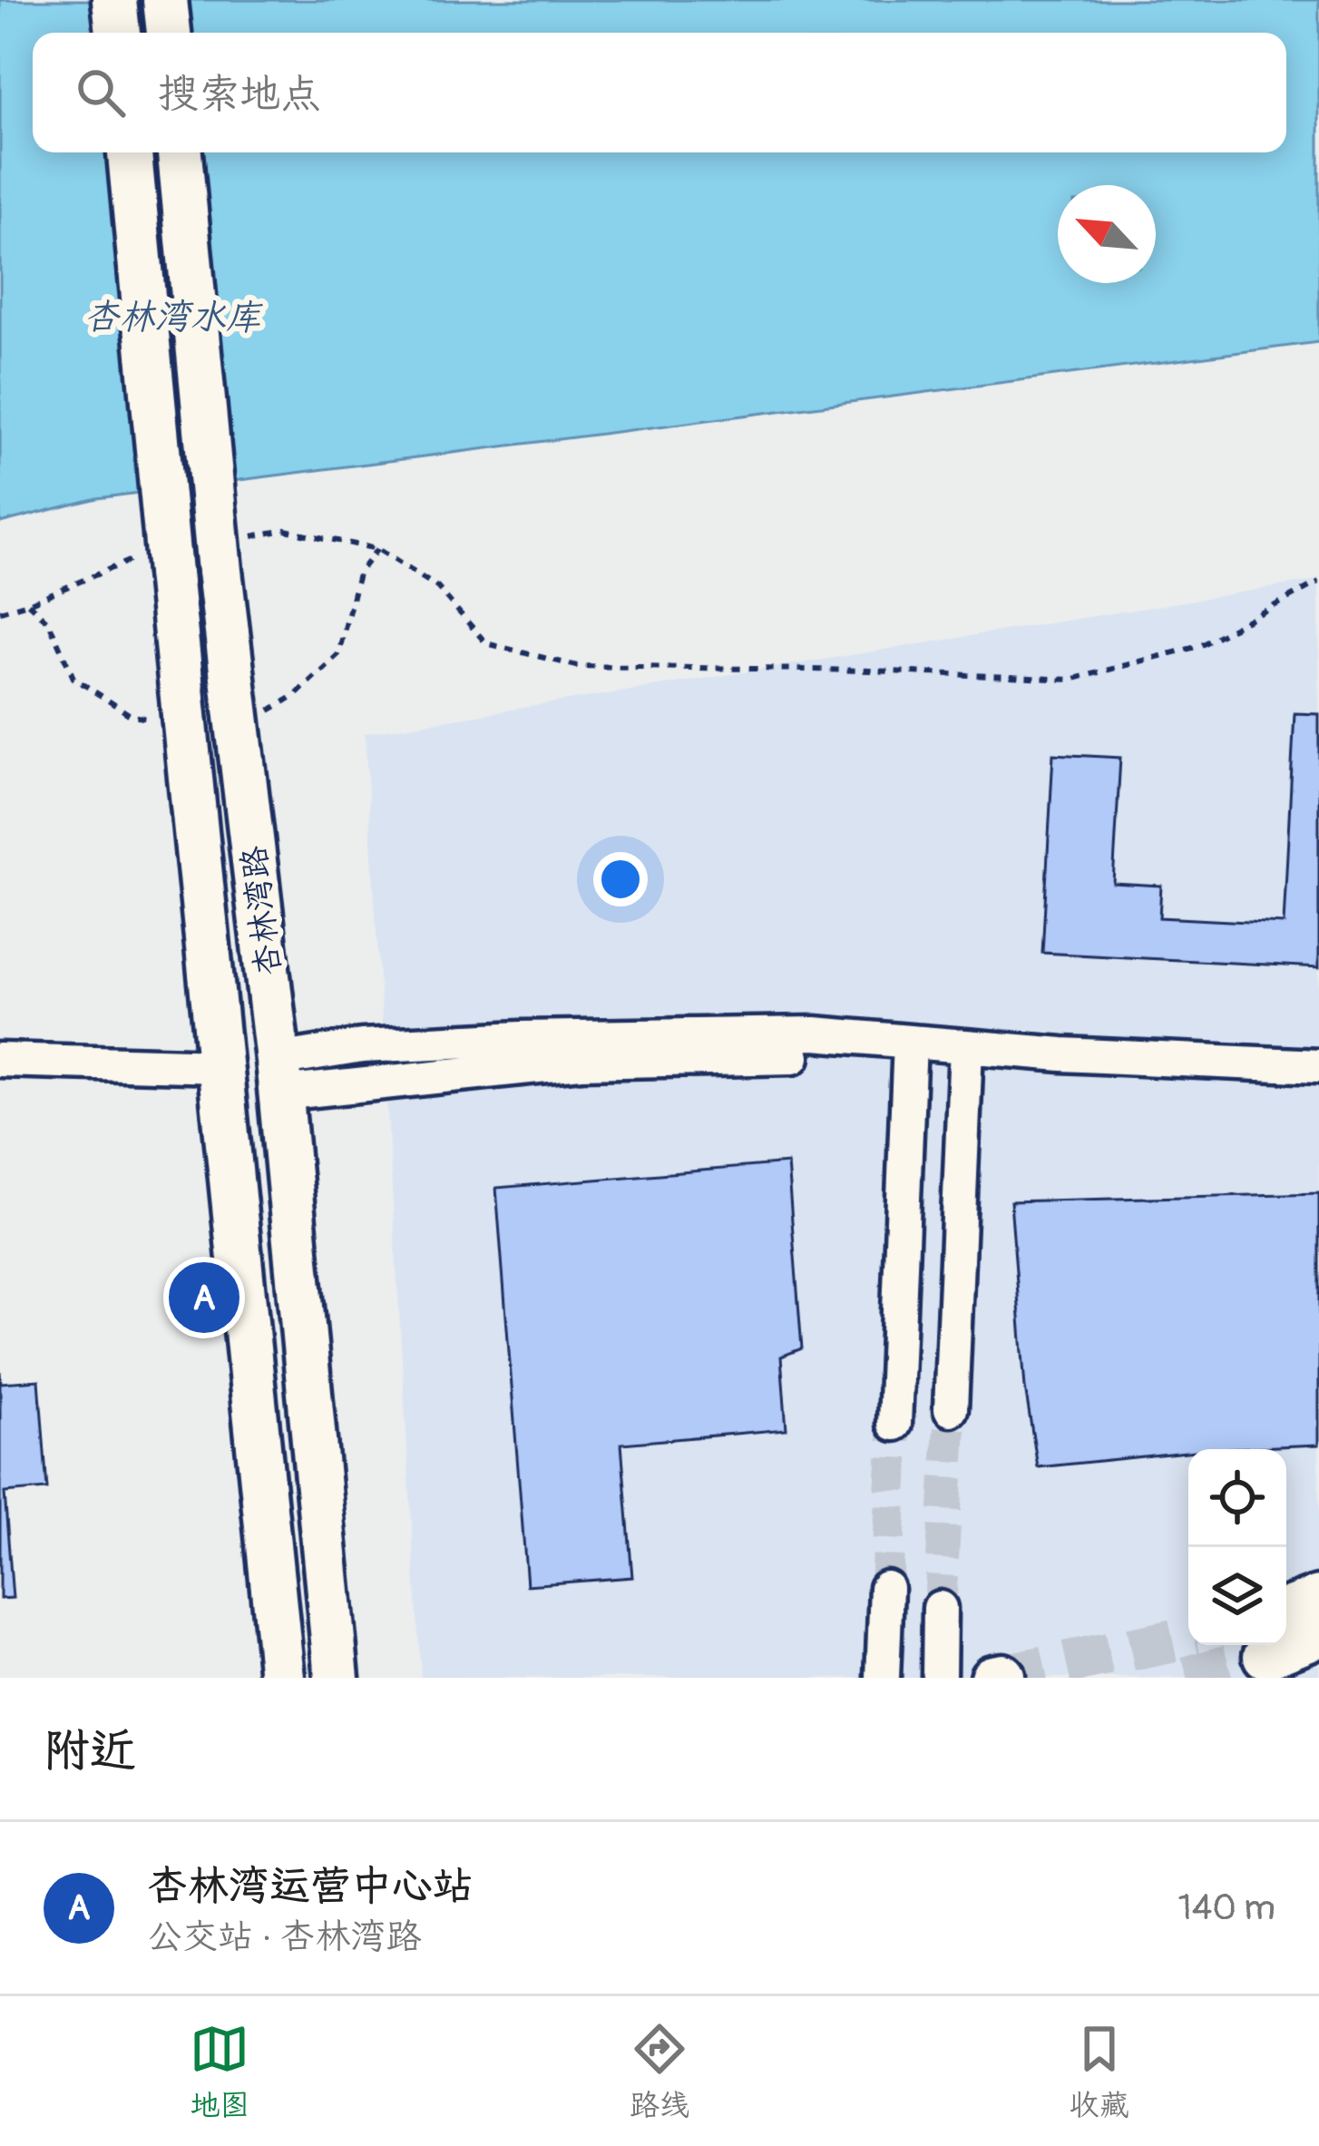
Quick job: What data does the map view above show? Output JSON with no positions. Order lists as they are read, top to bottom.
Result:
{
  "streets": {
    "main road": ["杏林湾路"]
  },
  "water": ["杏林湾水库"],
  "north": "top left",
  "page": {
    "search": "搜索地点",
    "pins": "A",
    "heading": "附近",
    "list": [
      {
        "mark": "A",
        "name": "杏林湾运营中心站",
        "note": "公交站 · 杏林湾路",
        "value": "140 m"
      }
    ],
    "nav": ["地图", "路线", "收藏"]
  }
}
